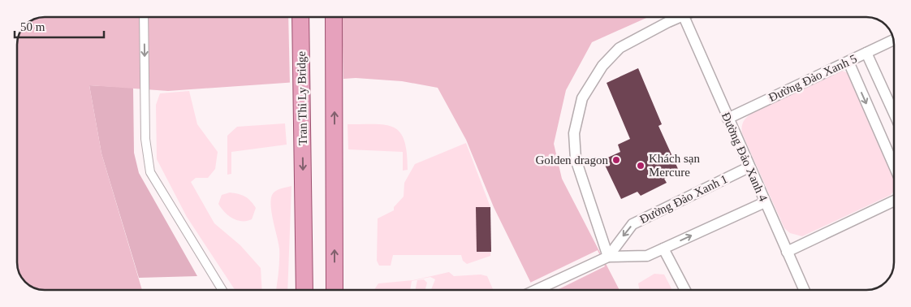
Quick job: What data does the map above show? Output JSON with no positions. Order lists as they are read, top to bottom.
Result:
{
  "streets": {
    "main road": ["Tran Thi Ly Bridge"],
    "street": ["Đường Đảo Xanh 5", "Đường Đảo Xanh 4", "Đường Đảo Xanh 1"]
  },
  "crossings": [
    ["Đường Đảo Xanh 5", "Đường Đảo Xanh 4"],
    ["Đường Đảo Xanh 4", "Đường Đảo Xanh 1"]
  ],
  "places": ["Golden dragon", "Khách sạn Mercure"],
  "scale_bar": "50 m"
}
